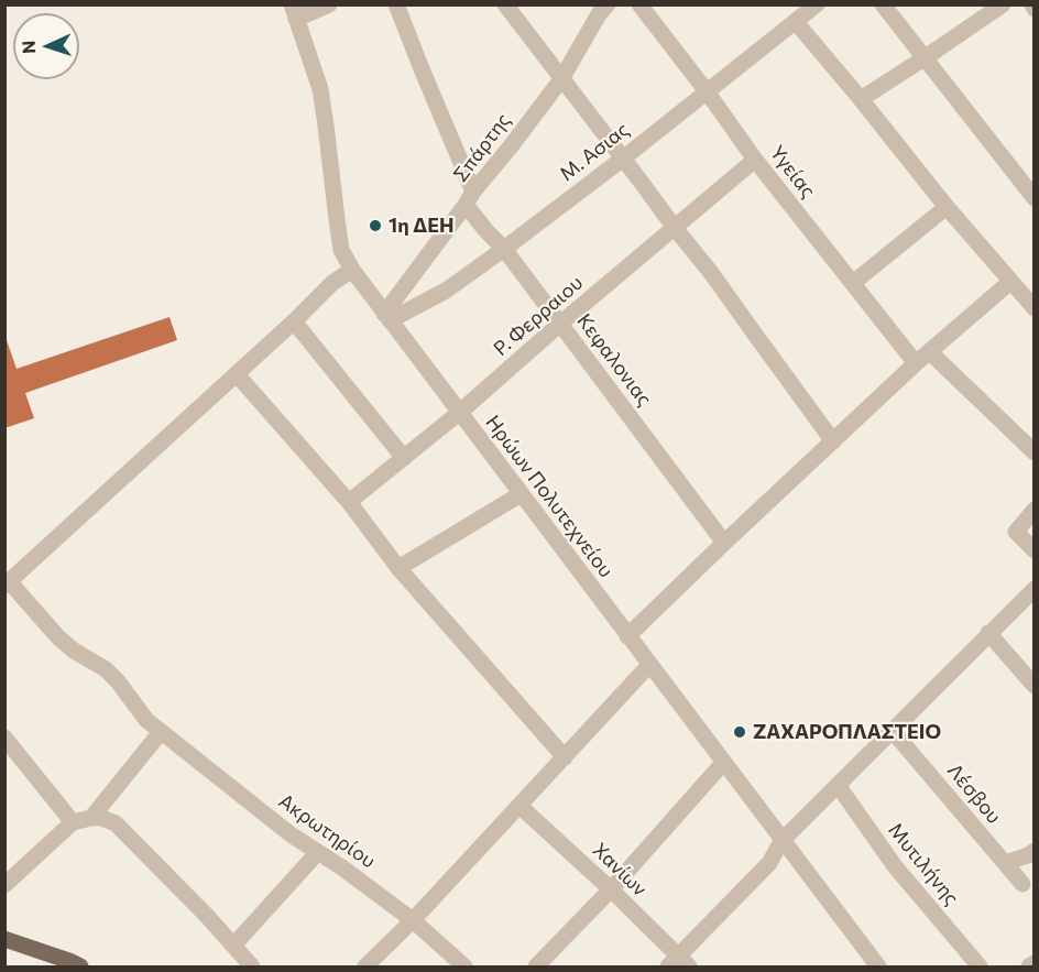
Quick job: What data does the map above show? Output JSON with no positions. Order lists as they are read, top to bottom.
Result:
{
  "streets": {
    "street": [
      "Σπάρτης",
      "Μ. Ασιας",
      "Υγείας",
      "Ρ. Φερραιου",
      "Κεφαλονιας",
      "Ηρώων Πολυτεχνείου",
      "Λέσβου",
      "Ακρωτηρίου",
      "Μυτιλήνης",
      "Χανίων"
    ]
  },
  "crossings": [
    ["Σπάρτης", "Μ. Ασιας"],
    ["Σπάρτης", "Κεφαλονιας"],
    ["Σπάρτης", "Ηρώων Πολυτεχνείου"],
    ["Μ. Ασιας", "Υγείας"],
    ["Μ. Ασιας", "Κεφαλονιας"],
    ["Μ. Ασιας", "Ηρώων Πολυτεχνείου"],
    ["Υγείας", "Ρ. Φερραιου"],
    ["Ρ. Φερραιου", "Κεφαλονιας"],
    ["Ρ. Φερραιου", "Ηρώων Πολυτεχνείου"]
  ],
  "places": ["1η ΔΕΗ", "ΖΑΧΑΡΟΠΛΑΣΤΕΙΟ"],
  "north": "left"
}
